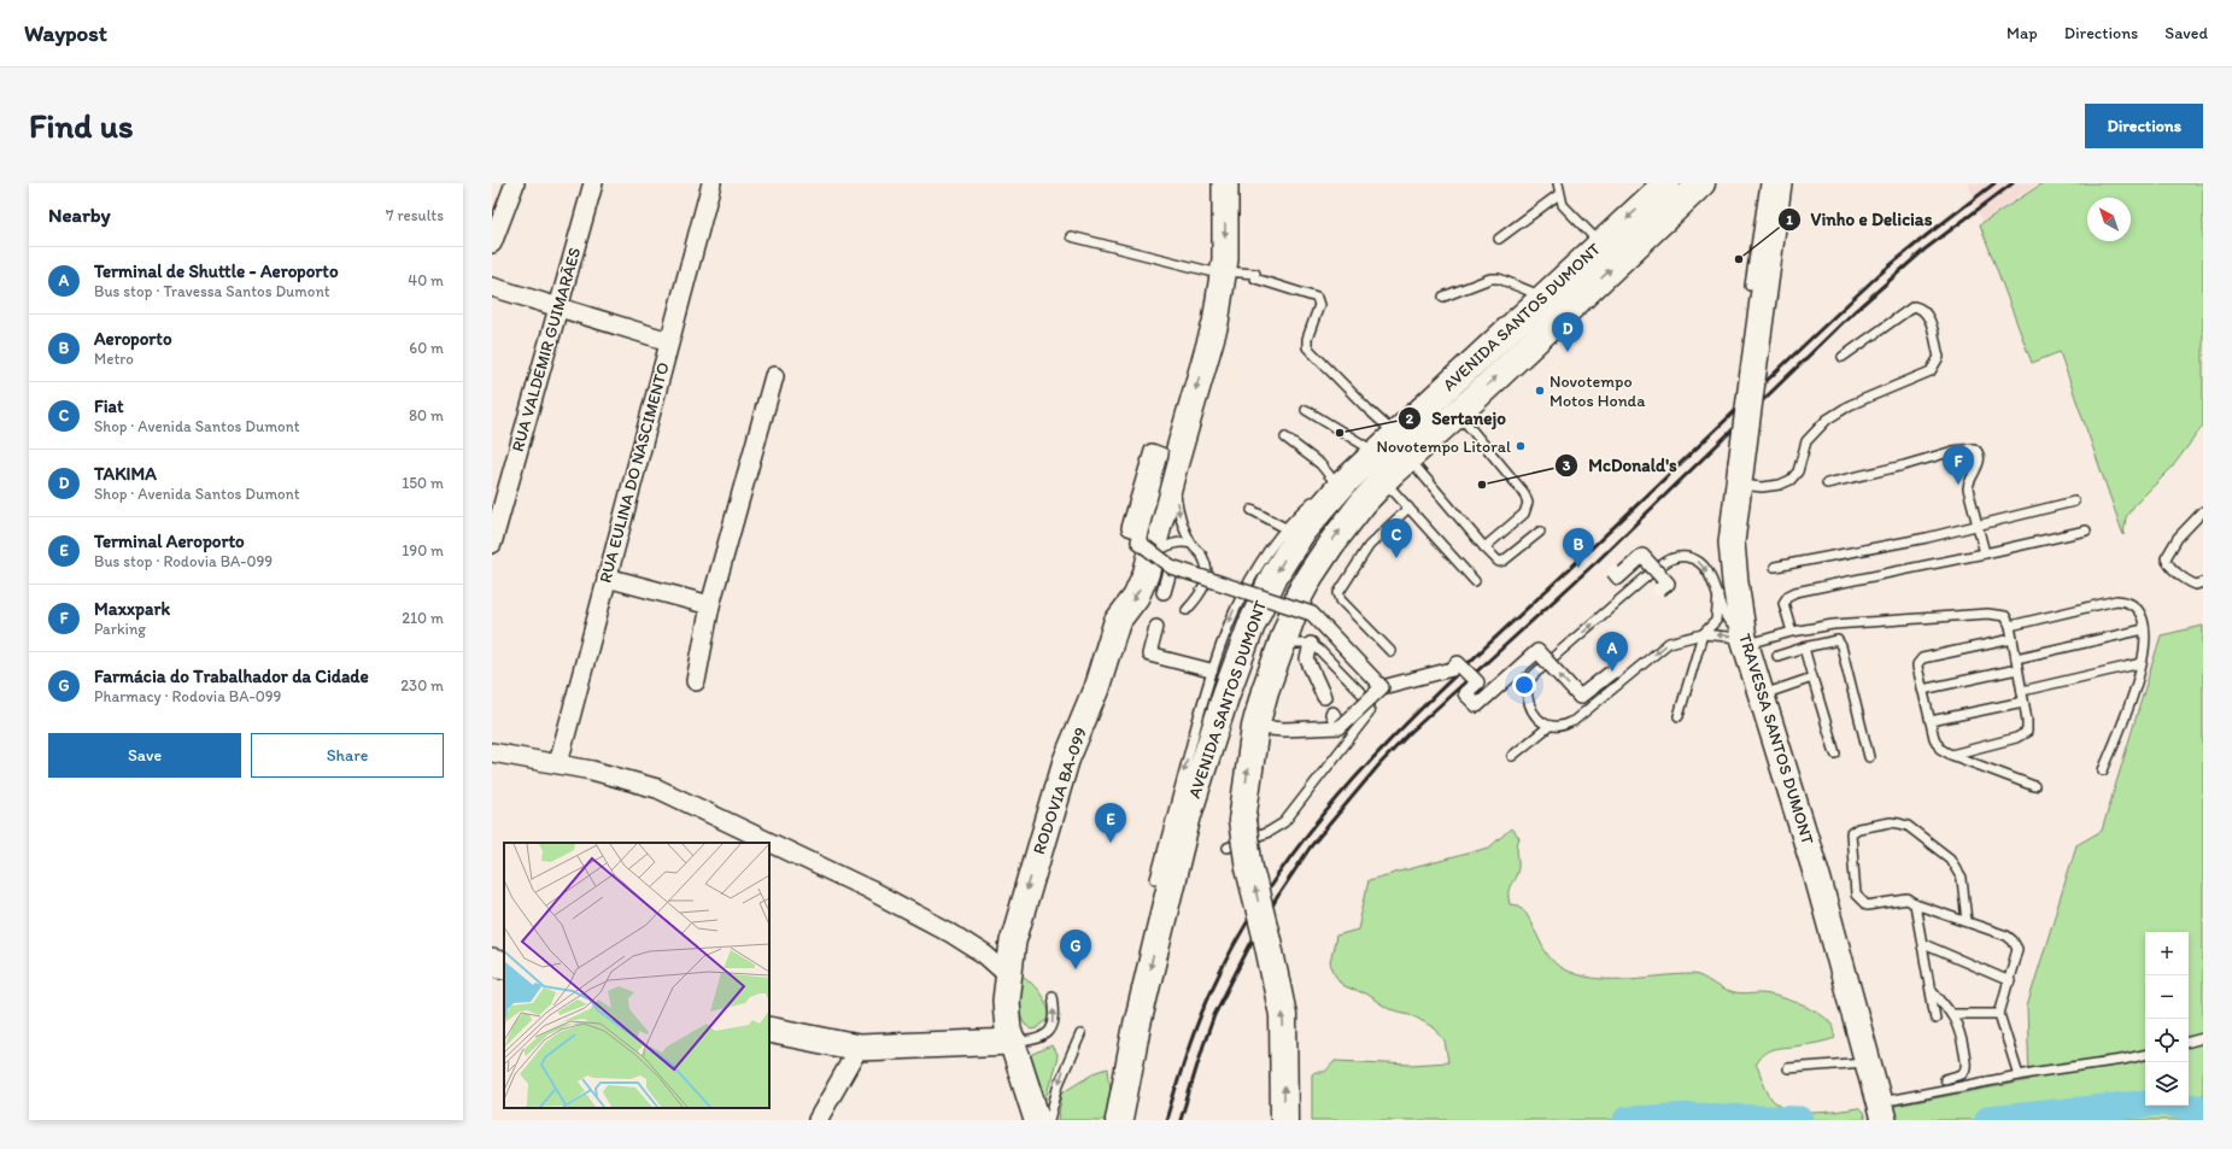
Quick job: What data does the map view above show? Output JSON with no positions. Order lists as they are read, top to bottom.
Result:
{
  "streets": {
    "highway": ["AVENIDA SANTOS DUMONT"],
    "main road": ["TRAVESSA SANTOS DUMONT", "RODOVIA BA-099"],
    "street": ["RUA VALDEMIR GUIMARÃES", "RUA EULINA DO NASCIMENTO"]
  },
  "one_way": ["RODOVIA BA-099"],
  "places": [
    "Vinho e Delicias",
    "Novotempo Motos Honda",
    "Sertanejo",
    "Novotempo Litoral",
    "McDonald's"
  ],
  "north": "top left",
  "page": {
    "header": "Waypost",
    "nav": ["Map", "Directions", "Saved"],
    "buttons": [
      "Directions",
      ["Save", "Share"]
    ],
    "title": "Find us",
    "heading": ["Nearby", "7 results"],
    "list": [
      {
        "mark": "A",
        "name": "Terminal de Shuttle - Aeroporto",
        "note": "Bus stop · Travessa Santos Dumont",
        "value": "40 m"
      },
      {
        "mark": "B",
        "name": "Aeroporto",
        "note": "Metro",
        "value": "60 m"
      },
      {
        "mark": "C",
        "name": "Fiat",
        "note": "Shop · Avenida Santos Dumont",
        "value": "80 m"
      },
      {
        "mark": "D",
        "name": "TAKIMA",
        "note": "Shop · Avenida Santos Dumont",
        "value": "150 m"
      },
      {
        "mark": "E",
        "name": "Terminal Aeroporto",
        "note": "Bus stop · Rodovia BA-099",
        "value": "190 m"
      },
      {
        "mark": "F",
        "name": "Maxxpark",
        "note": "Parking",
        "value": "210 m"
      },
      {
        "mark": "G",
        "name": "Farmácia do Trabalhador da Cidade",
        "note": "Pharmacy · Rodovia BA-099",
        "value": "230 m"
      }
    ],
    "pins": [
      "D",
      "F",
      "C",
      "B",
      "A",
      "E",
      "G"
    ],
    "map_buttons": ["+", "−"]
  }
}
